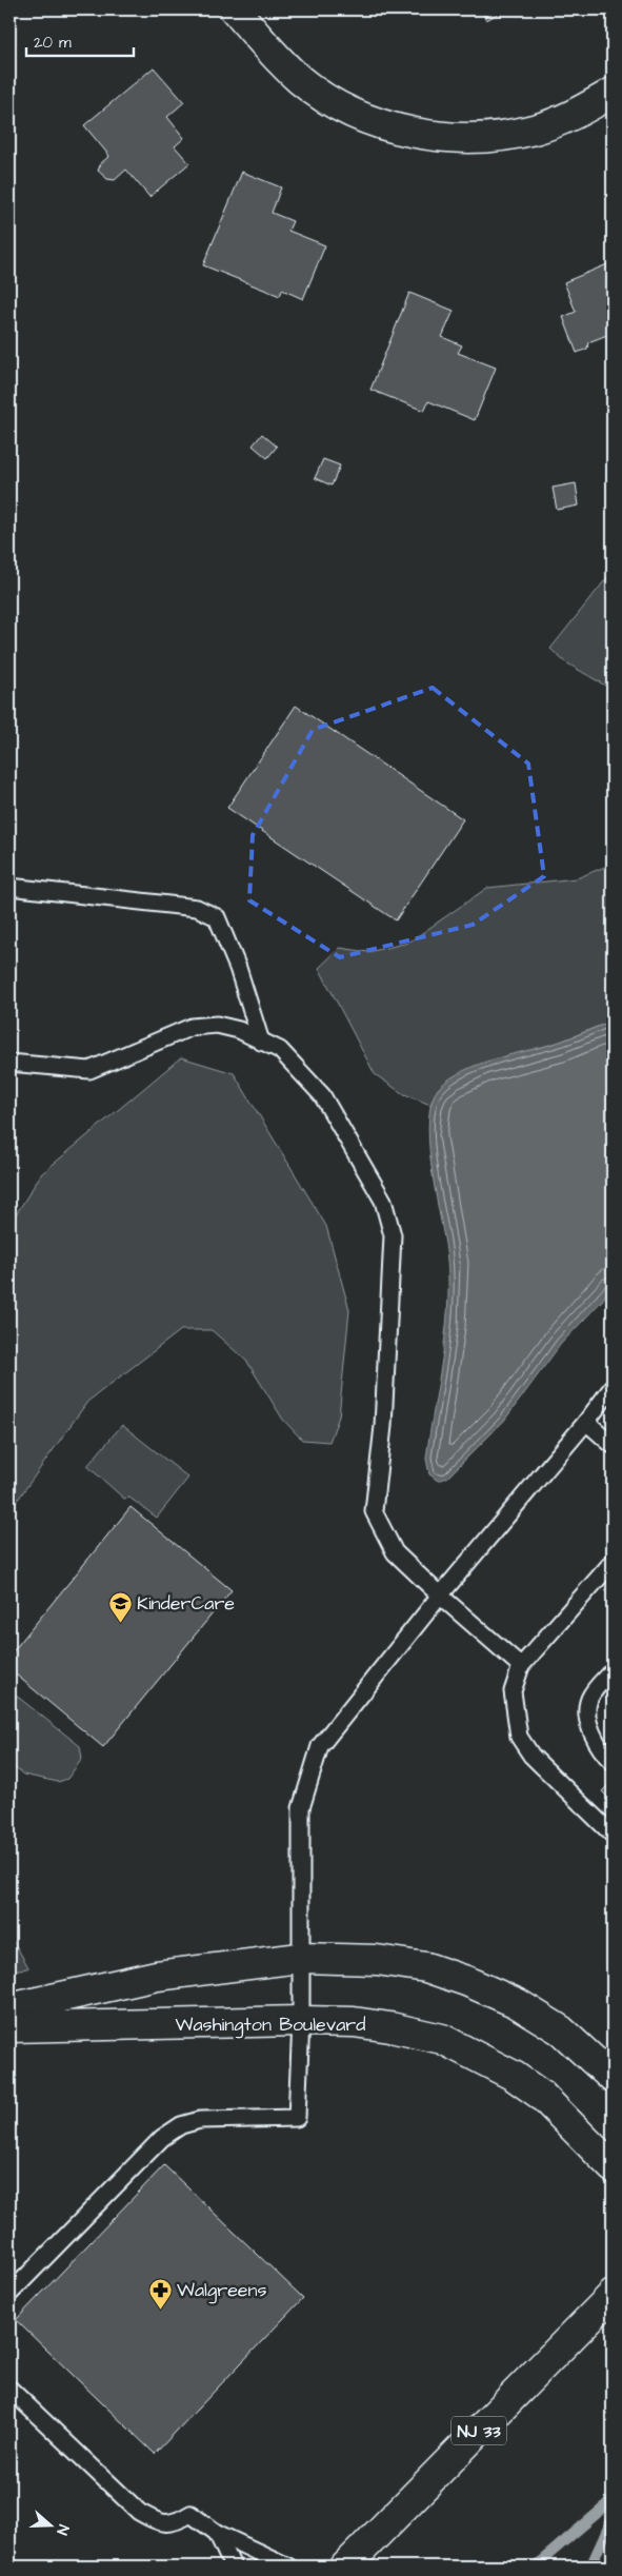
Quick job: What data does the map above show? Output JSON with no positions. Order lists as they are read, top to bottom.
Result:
{
  "streets": {
    "street": ["Washington Boulevard", "NJ 33"]
  },
  "places": {
    "school or university": ["KinderCare"],
    "pharmacy": ["Walgreens"]
  },
  "scale_bar": "20 m",
  "north": "right"
}
